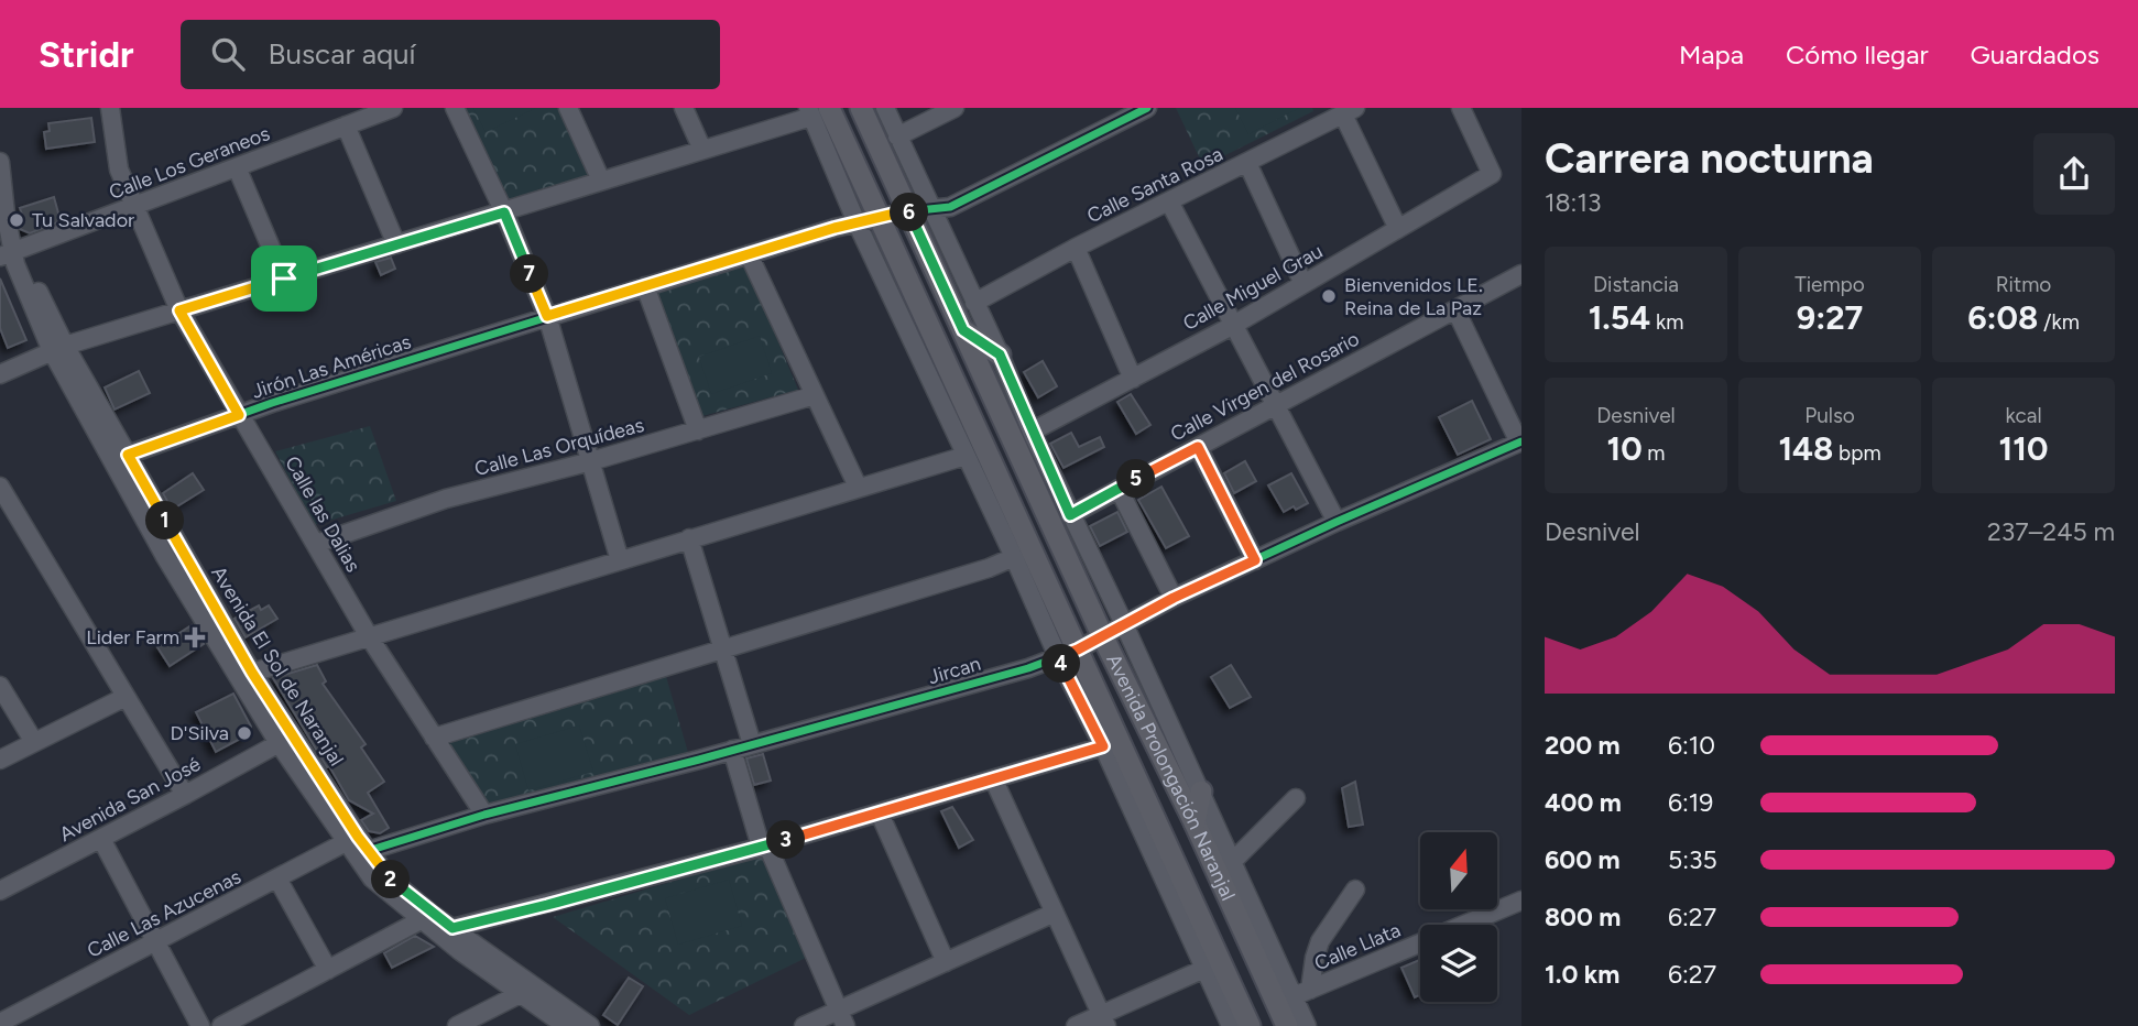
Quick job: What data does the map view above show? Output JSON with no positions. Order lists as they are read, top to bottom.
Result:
{
  "streets": {
    "main road": ["Avenida Prolongación Naranjal"],
    "street": [
      "Calle Los Geraneos",
      "Calle Santa Rosa",
      "Calle Miguel Grau",
      "Jirón Las Américas",
      "Calle Virgen del Rosario",
      "Calle Las Orquídeas",
      "Calle las Dalias",
      "Avenida El Sol de Naranjal",
      "Jircan",
      "Avenida San José",
      "Calle Las Azucenas",
      "Calle Llata"
    ]
  },
  "crossings": [
    ["Calle Los Geraneos", "Calle las Dalias"],
    ["Calle Los Geraneos", "Avenida El Sol de Naranjal"],
    ["Calle Santa Rosa", "Avenida Prolongación Naranjal"],
    ["Calle Miguel Grau", "Avenida Prolongación Naranjal"],
    ["Jirón Las Américas", "Calle las Dalias"],
    ["Jirón Las Américas", "Avenida El Sol de Naranjal"],
    ["Jirón Las Américas", "Avenida Prolongación Naranjal"],
    ["Calle Virgen del Rosario", "Avenida Prolongación Naranjal"],
    ["Calle Las Orquídeas", "Calle las Dalias"],
    ["Calle las Dalias", "Jircan"],
    ["Avenida El Sol de Naranjal", "Jircan"],
    ["Avenida El Sol de Naranjal", "Avenida San José"],
    ["Avenida El Sol de Naranjal", "Calle Las Azucenas"],
    ["Jircan", "Avenida Prolongación Naranjal"],
    ["Avenida Prolongación Naranjal", "Calle Llata"]
  ],
  "places": {
    "other": ["Tu Salvador", "Bienvenidos LE. Reina de La Paz", "D'Silva"],
    "health": ["Lider Farm"]
  },
  "north": "top",
  "page": {
    "header": "Stridr",
    "search": "Buscar aquí",
    "nav": ["Mapa", "Cómo llegar", "Guardados"],
    "heading": ["Carrera nocturna", "18:13"],
    "pins": [
      "6",
      "7",
      "5",
      "1",
      "4",
      "3",
      "2"
    ],
    "stats": [
      ["Distancia", "1.54 km"],
      ["Tiempo", "9:27"],
      ["Ritmo", "6:08 /km"],
      ["Desnivel", "10 m"],
      ["Pulso", "148 bpm"],
      ["kcal", "110"]
    ],
    "chart": ["Desnivel", "237–245 m"],
    "list": [
      {
        "name": "200 m",
        "note": "6:10"
      },
      {
        "name": "400 m",
        "note": "6:19"
      },
      {
        "name": "600 m",
        "note": "5:35"
      },
      {
        "name": "800 m",
        "note": "6:27"
      },
      {
        "name": "1.0 km",
        "note": "6:27"
      }
    ]
  }
}
